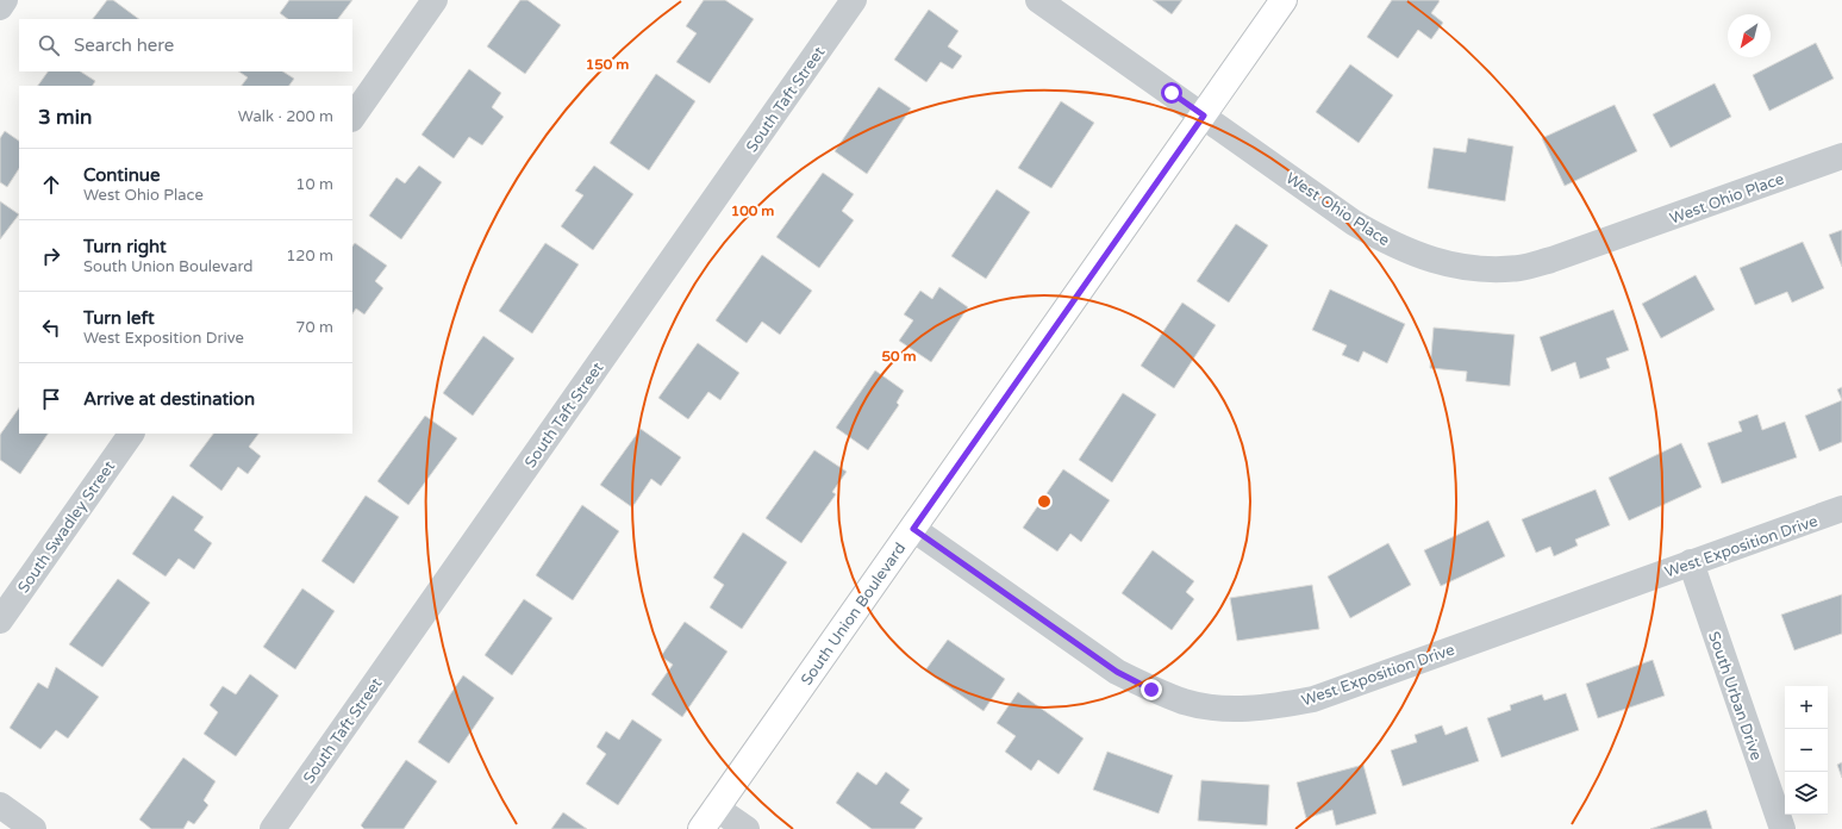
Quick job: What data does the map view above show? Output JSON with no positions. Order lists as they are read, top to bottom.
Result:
{
  "streets": {
    "main road": ["South Union Boulevard"],
    "street": [
      "South Taft Street",
      "West Ohio Place",
      "South Swadley Street",
      "West Exposition Drive",
      "South Urban Drive"
    ]
  },
  "crossings": [
    ["West Ohio Place", "South Union Boulevard"],
    ["West Exposition Drive", "South Union Boulevard"],
    ["West Exposition Drive", "South Urban Drive"]
  ],
  "north": "bottom left",
  "page": {
    "search": "Search here",
    "heading": ["3 min", "Walk · 200 m"],
    "list": [
      ["Continue", "West Ohio Place", "10 m"],
      ["Turn right", "South Union Boulevard", "120 m"],
      ["Turn left", "West Exposition Drive", "70 m"],
      "Arrive at destination"
    ],
    "map_buttons": ["+", "−"]
  },
  "rings": ["150 m", "100 m", "50 m"]
}
